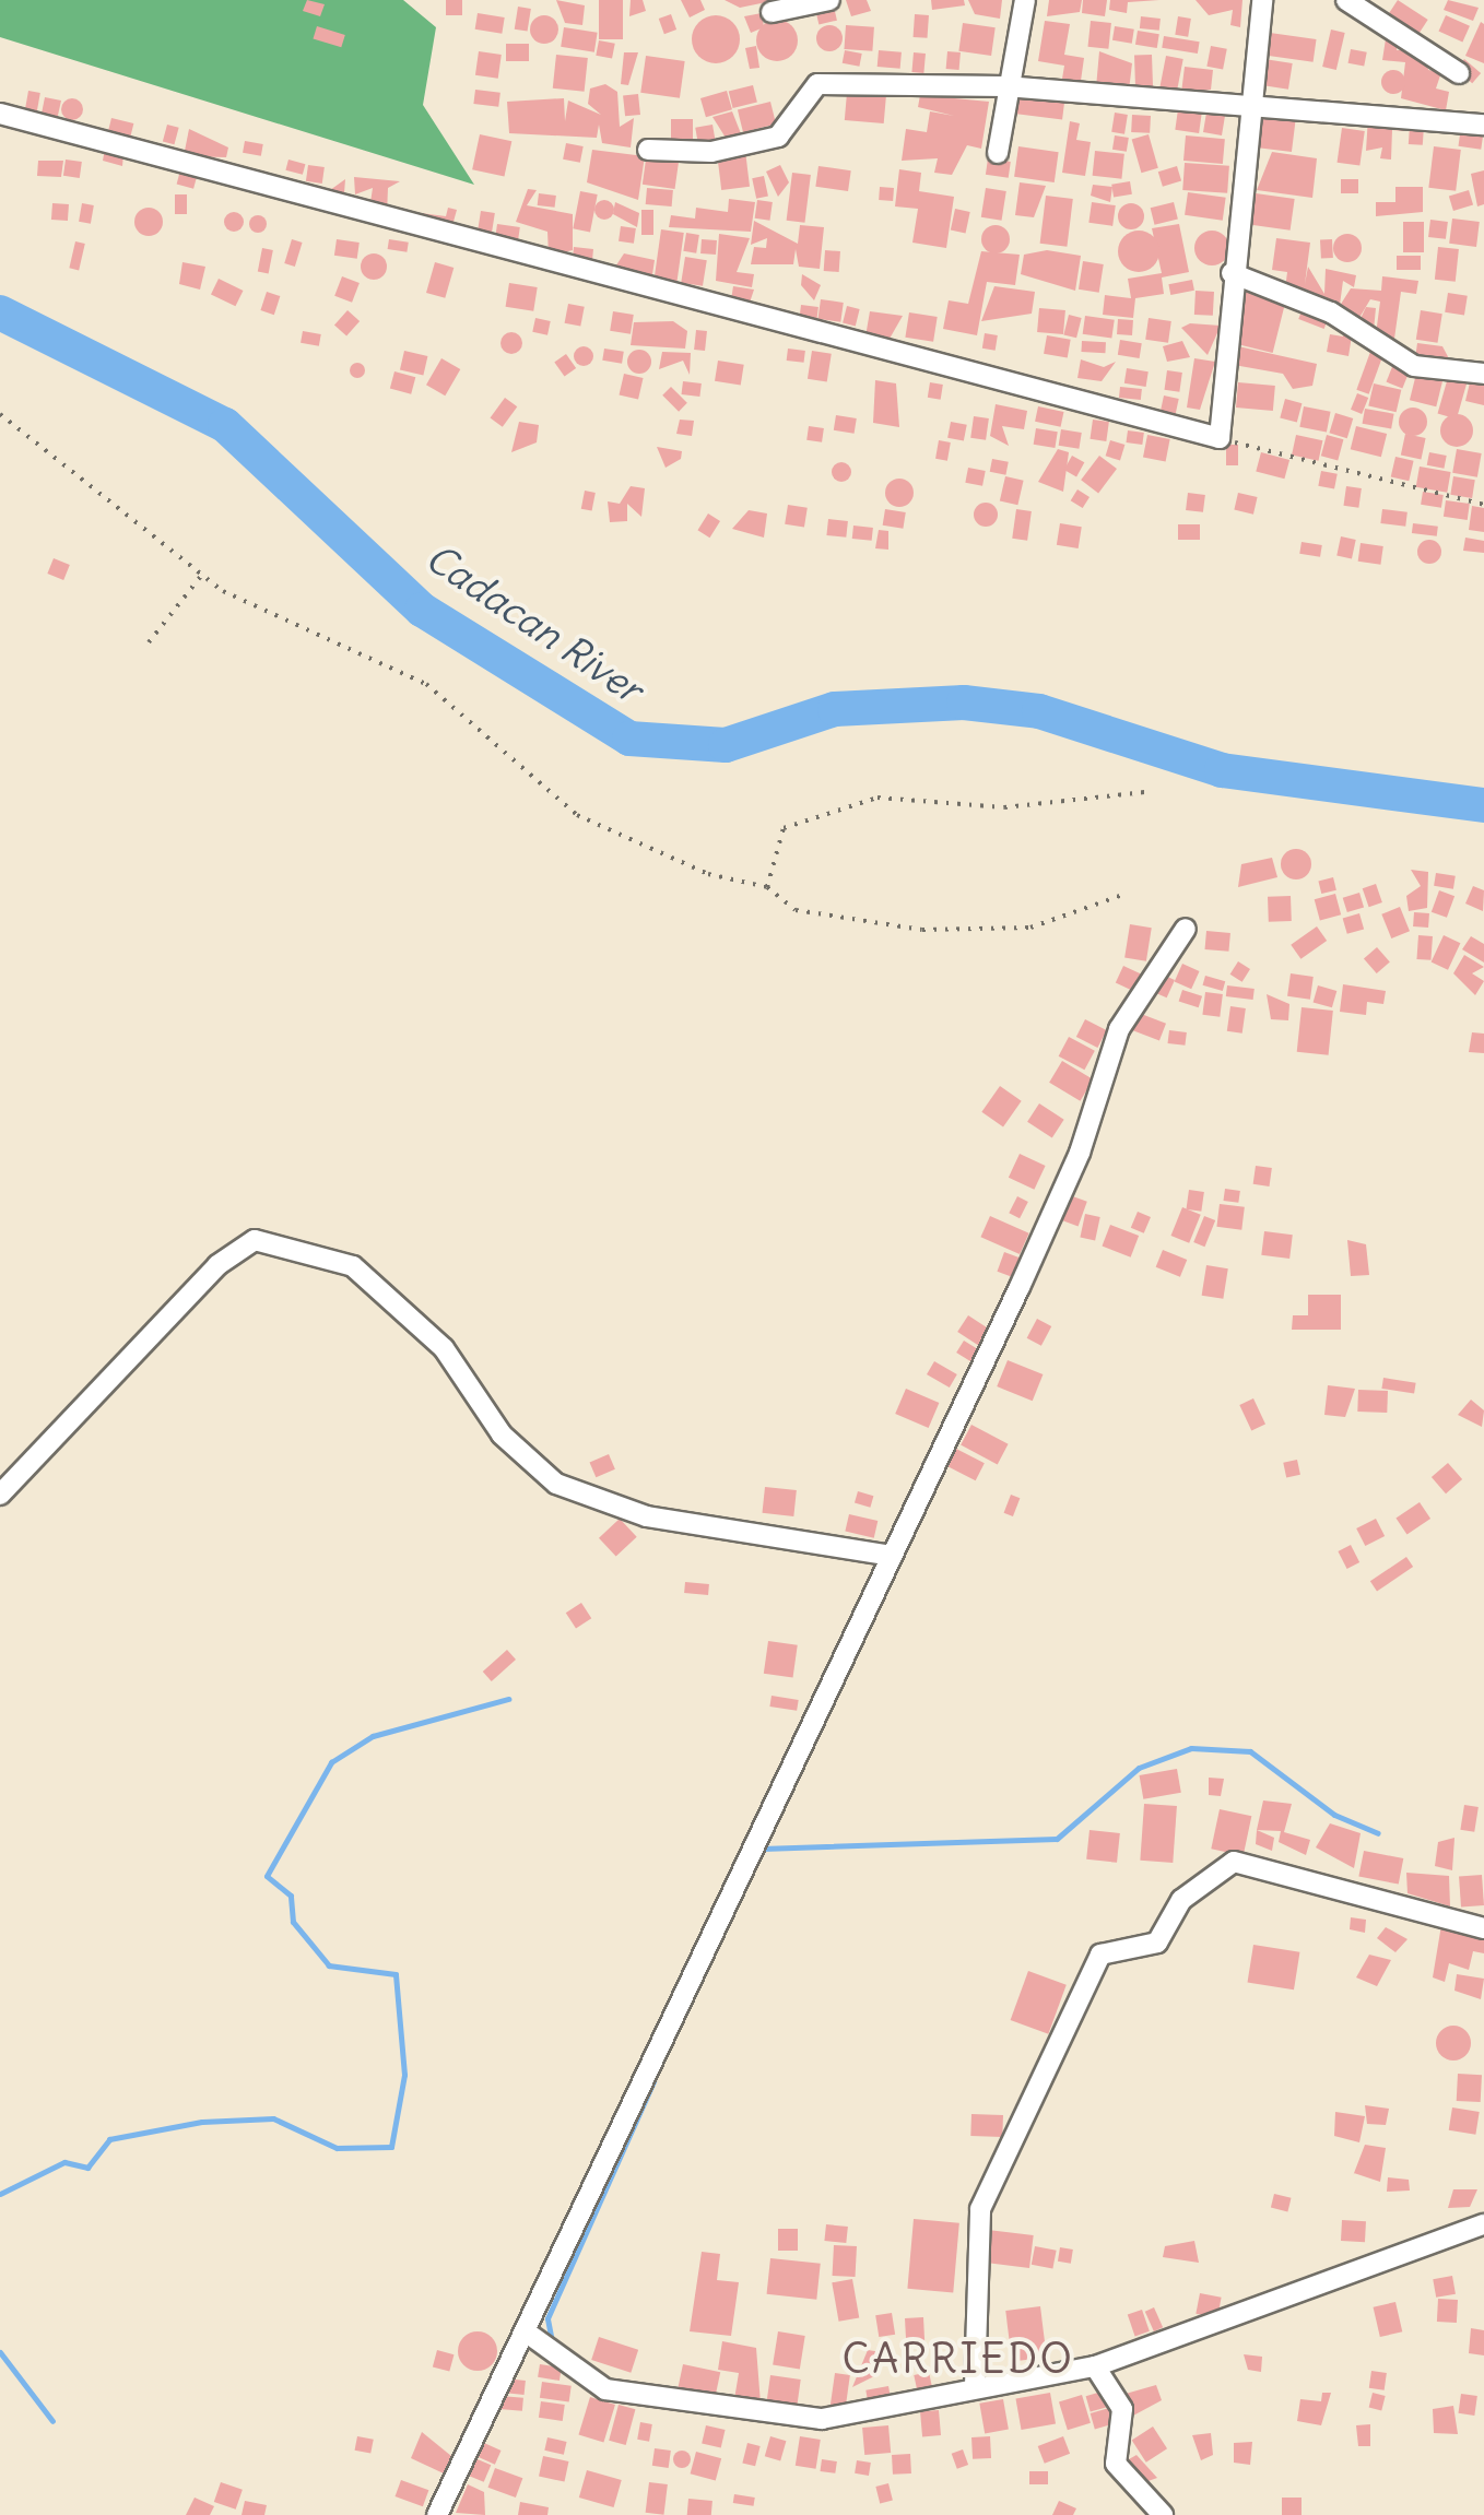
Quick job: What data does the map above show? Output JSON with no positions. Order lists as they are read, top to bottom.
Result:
{
  "districts": ["CARRIEDO"],
  "water": ["Cadacan River"]
}
